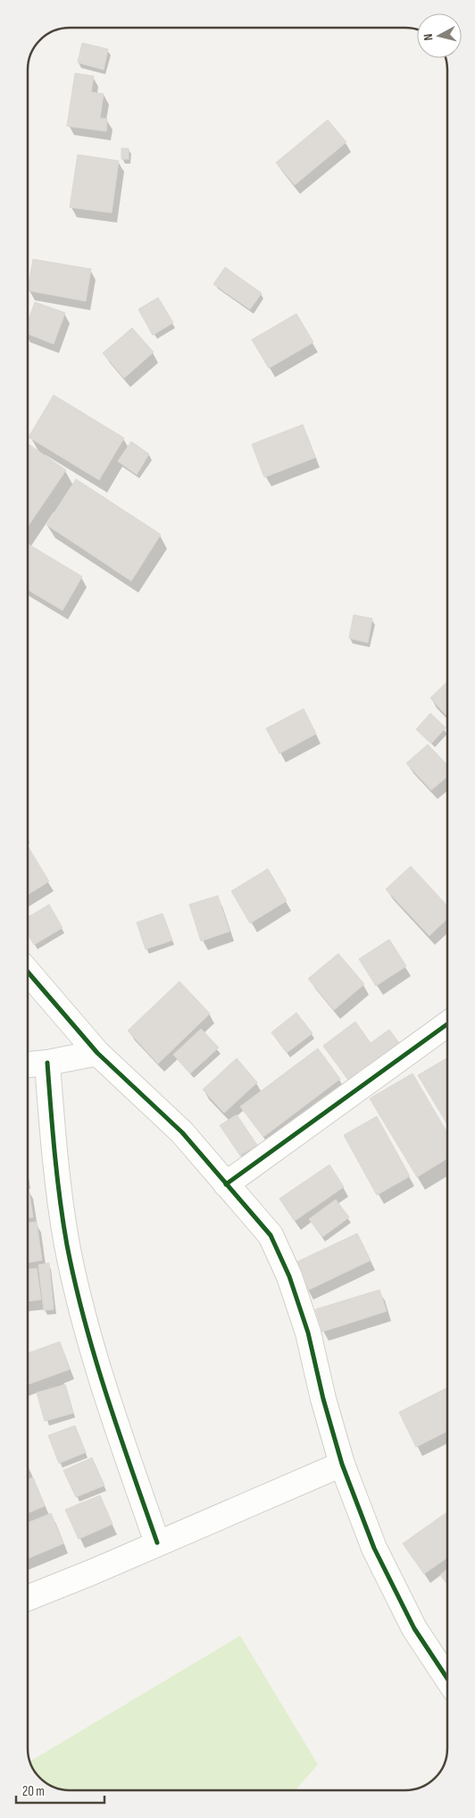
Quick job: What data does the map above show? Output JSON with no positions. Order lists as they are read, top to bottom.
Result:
{
  "scale_bar": "20 m",
  "north": "left"
}
